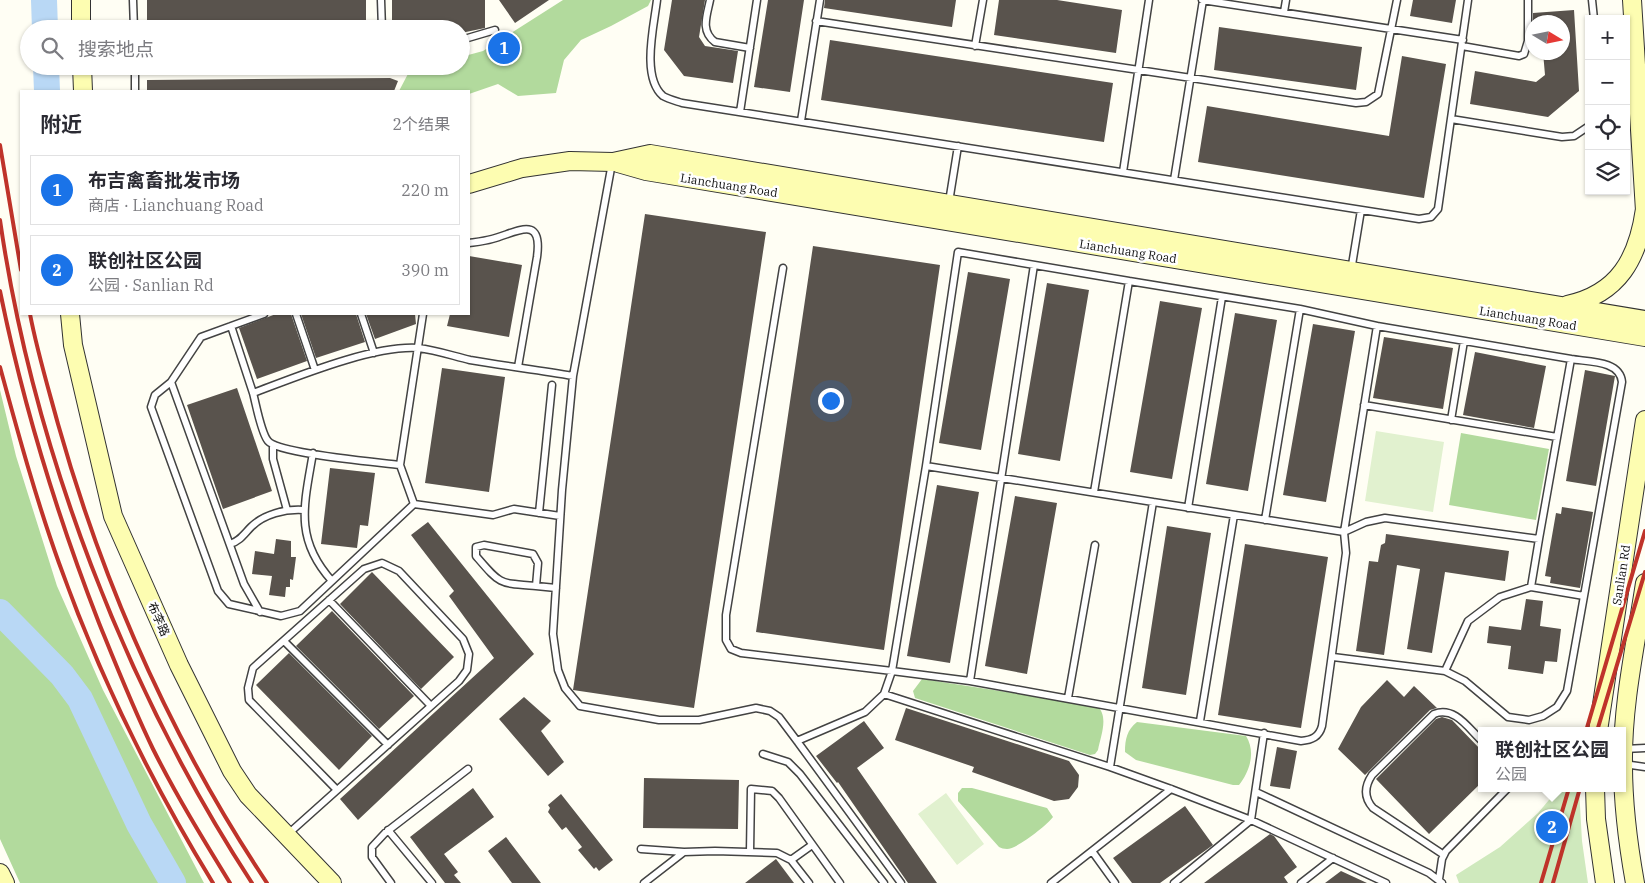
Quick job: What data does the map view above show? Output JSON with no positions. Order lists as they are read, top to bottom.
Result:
{
  "streets": {
    "street": ["Lianchuang Road", "Sanlian Rd", "布李路"]
  },
  "north": "right",
  "page": {
    "map_buttons": ["+", "−"],
    "search": "搜索地点",
    "pins": ["1", "2"],
    "heading": ["附近", "2个结果"],
    "list": [
      {
        "mark": "1",
        "name": "布吉禽畜批发市场",
        "note": "商店 · Lianchuang Road",
        "value": "220 m"
      },
      {
        "mark": "2",
        "name": "联创社区公园",
        "note": "公园 · Sanlian Rd",
        "value": "390 m"
      }
    ],
    "popup": ["联创社区公园", "公园"]
  }
}
